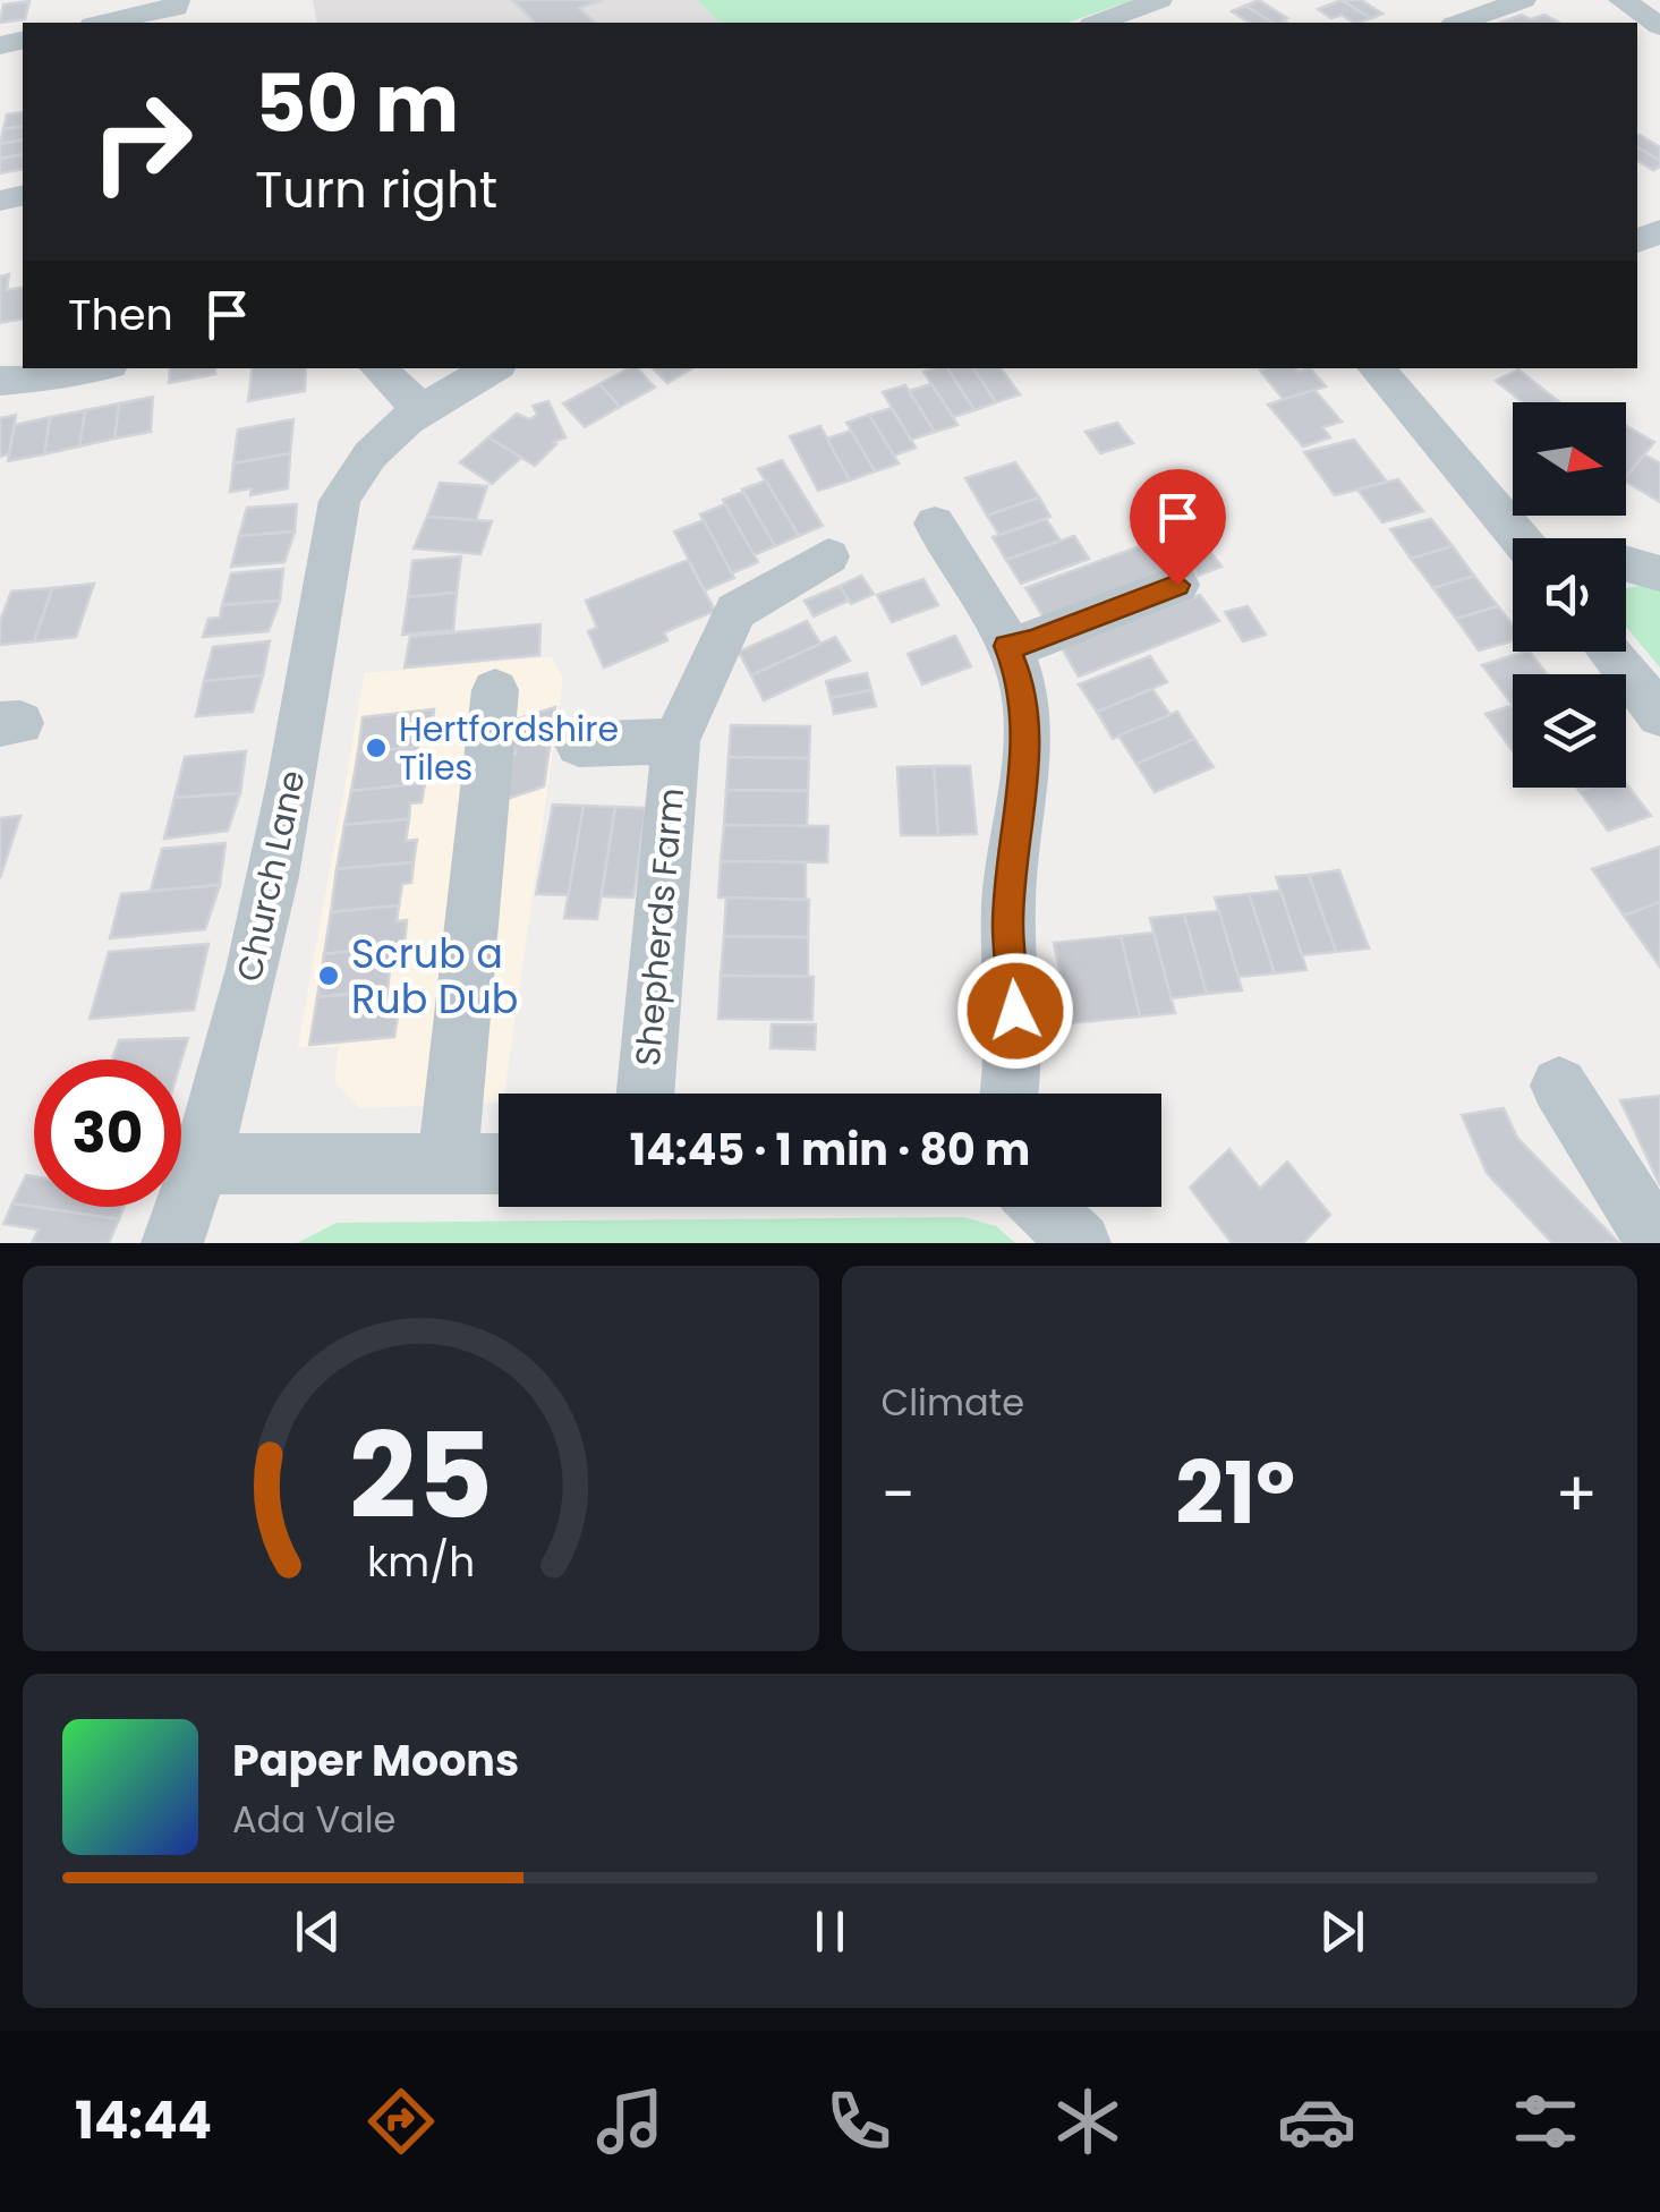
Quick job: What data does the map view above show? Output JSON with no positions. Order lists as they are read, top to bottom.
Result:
{
  "streets": {
    "street": ["Church Lane", "Shepherds Farm"]
  },
  "places": ["Hertfordshire Tiles", "Scrub a Rub Dub"],
  "north": "right",
  "page": {
    "turn": ["50 m", "Turn right"],
    "then": "Then",
    "limit": "30",
    "trip": "14:45 · 1 min · 80 m",
    "tile": "Climate",
    "heat": ["−", "21°", "+"],
    "song": ["Paper Moons", "Ada Vale"],
    "tabs": "14:44",
    "gauge": ["25", "km/h"]
  }
}
